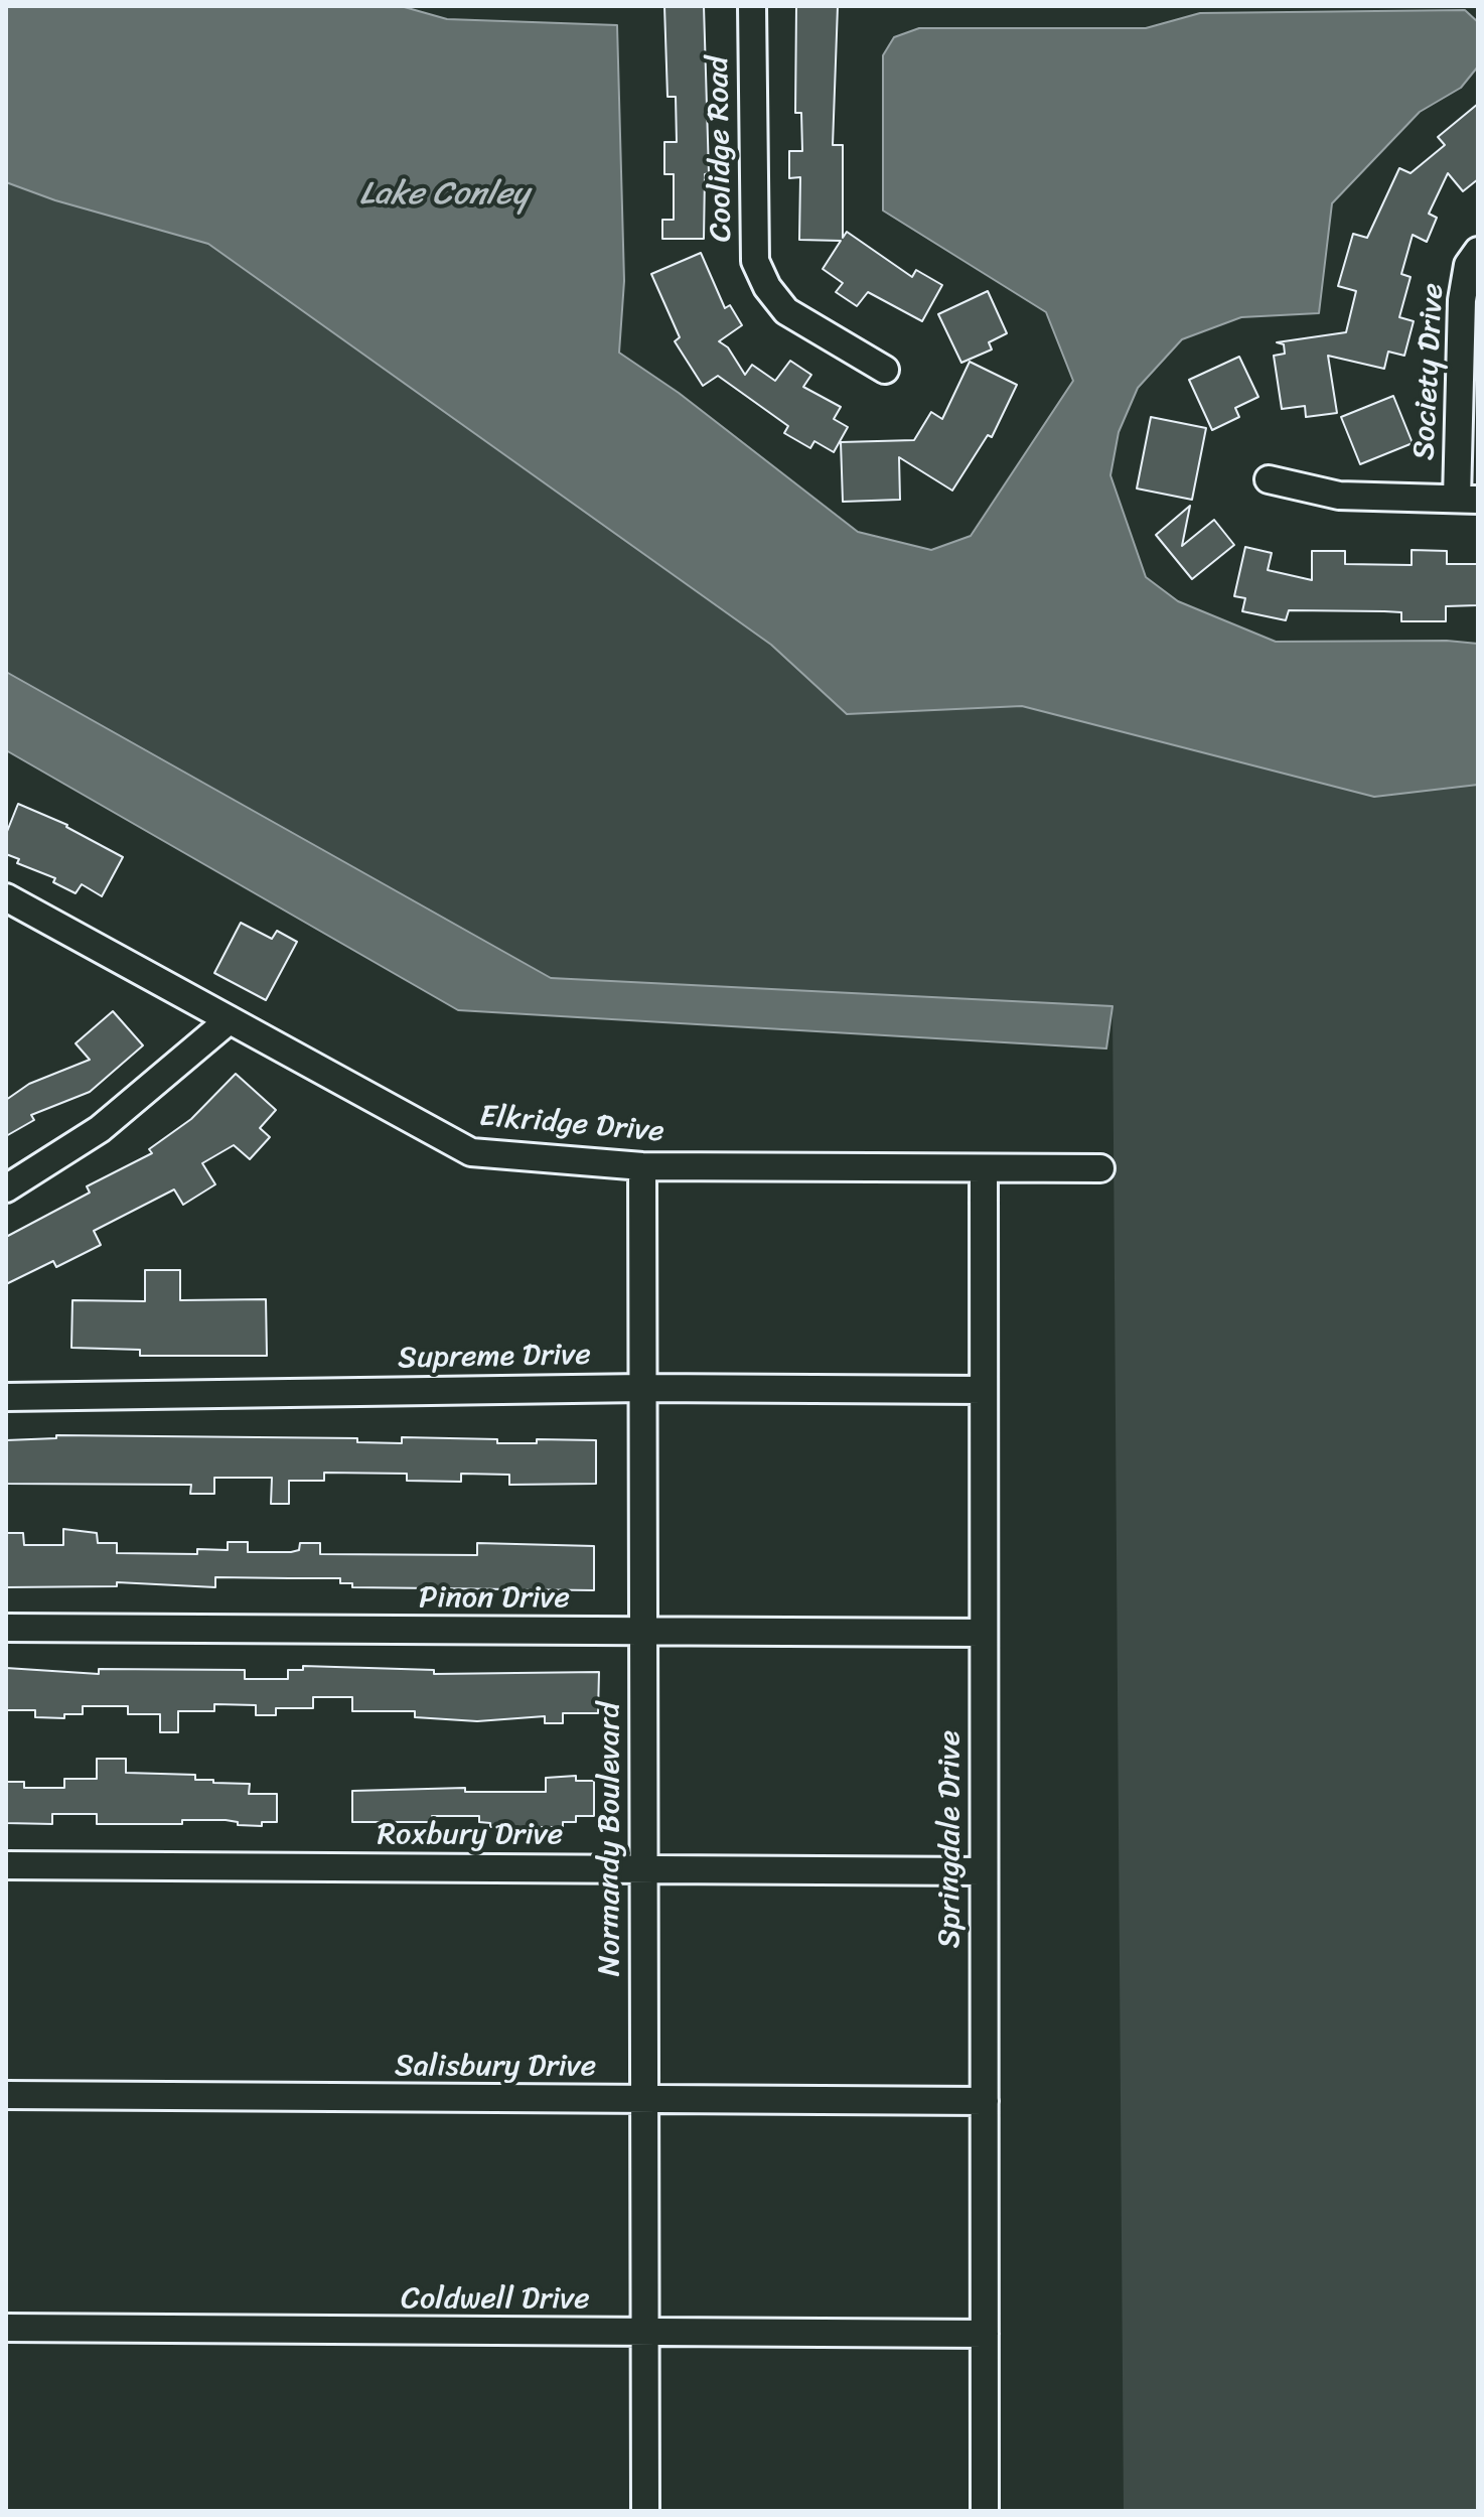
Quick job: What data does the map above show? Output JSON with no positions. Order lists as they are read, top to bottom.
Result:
{
  "streets": {
    "street": [
      "Coolidge Road",
      "Society Drive",
      "Elkridge Drive",
      "Supreme Drive",
      "Pinon Drive",
      "Roxbury Drive",
      "Normandy Boulevard",
      "Springdale Drive",
      "Salisbury Drive",
      "Coldwell Drive"
    ]
  },
  "crossings": [
    ["Elkridge Drive", "Normandy Boulevard"],
    ["Elkridge Drive", "Springdale Drive"],
    ["Supreme Drive", "Normandy Boulevard"],
    ["Supreme Drive", "Springdale Drive"],
    ["Pinon Drive", "Normandy Boulevard"],
    ["Pinon Drive", "Springdale Drive"],
    ["Roxbury Drive", "Normandy Boulevard"],
    ["Roxbury Drive", "Springdale Drive"],
    ["Normandy Boulevard", "Salisbury Drive"],
    ["Normandy Boulevard", "Coldwell Drive"],
    ["Springdale Drive", "Salisbury Drive"],
    ["Springdale Drive", "Coldwell Drive"]
  ],
  "water": ["Lake Conley"]
}
